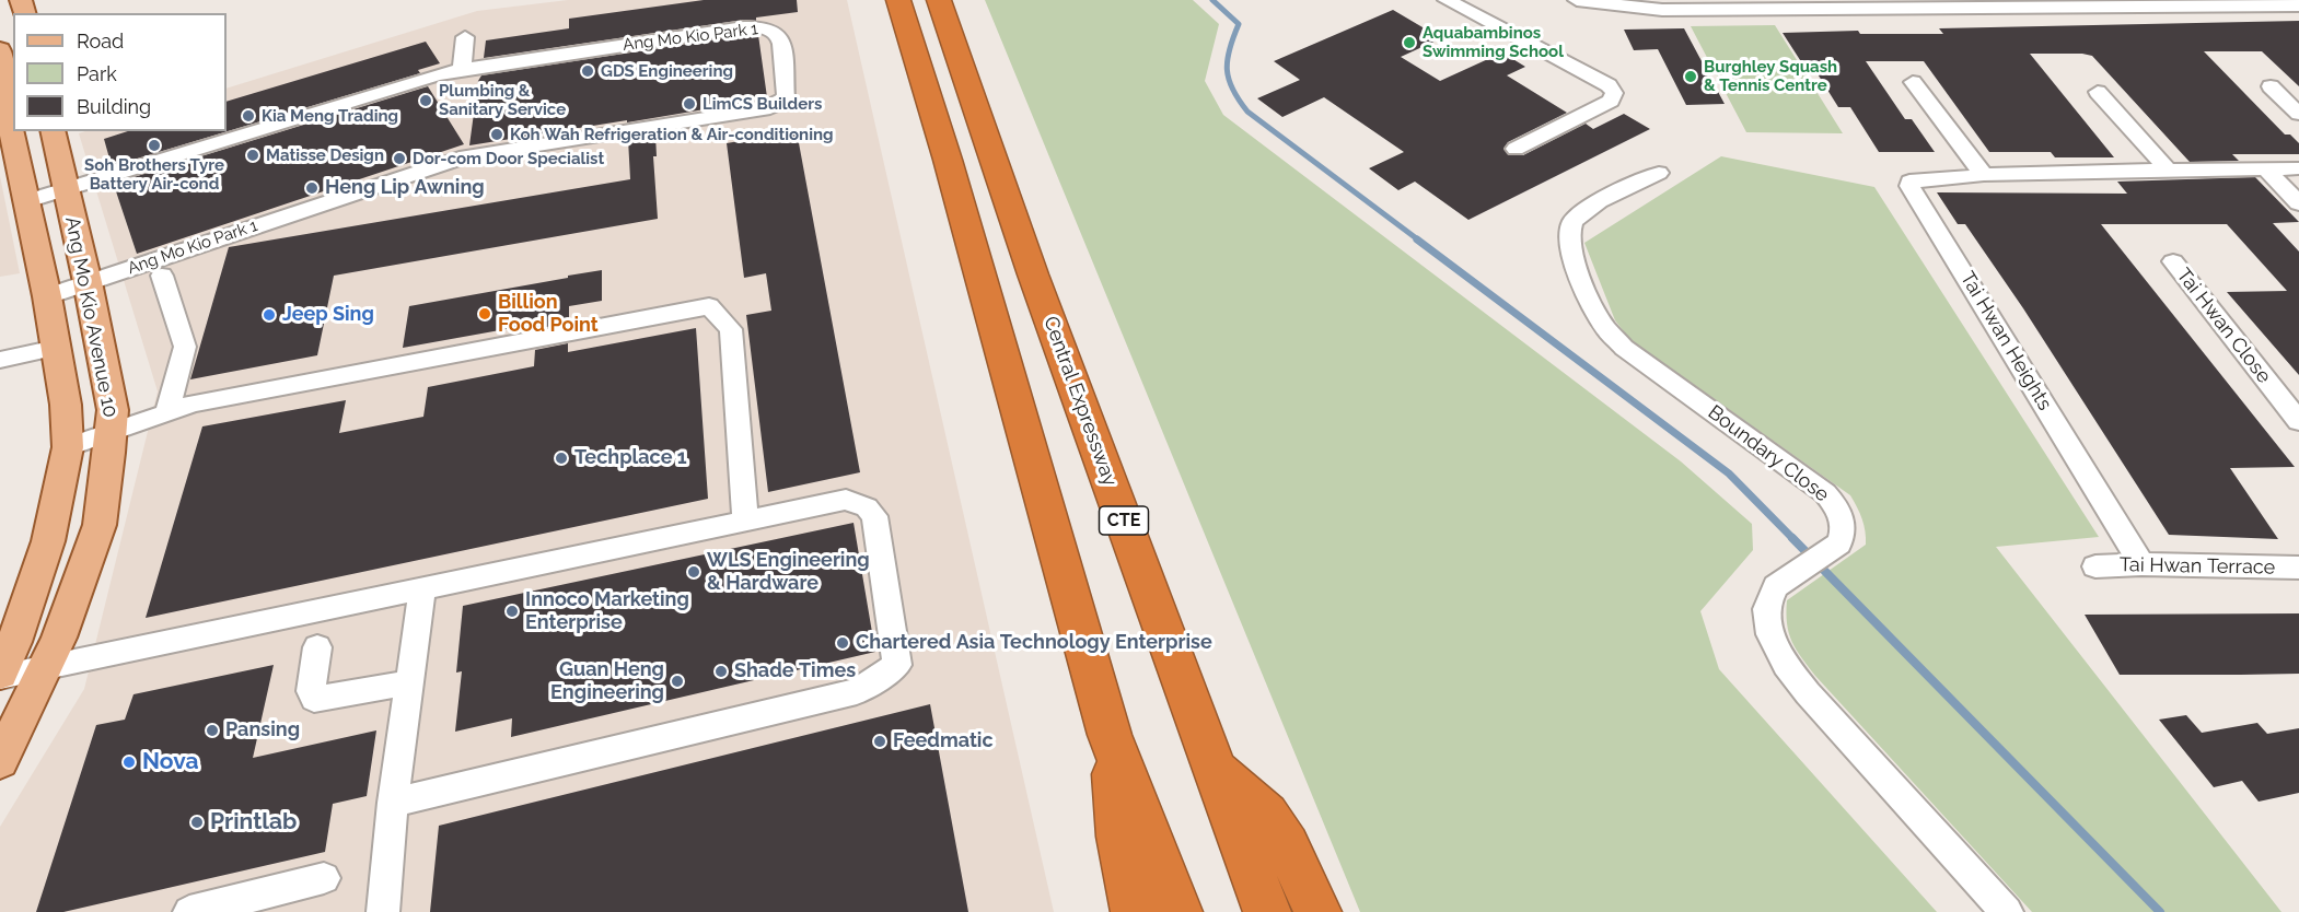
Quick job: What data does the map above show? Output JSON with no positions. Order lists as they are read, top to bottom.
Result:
{
  "streets": {
    "highway": ["Central Expressway", "CTE"],
    "main road": ["Ang Mo Kio Avenue 10"],
    "street": [
      "Ang Mo Kio Park 1",
      "Tai Hwan Close",
      "Tai Hwan Heights",
      "Boundary Close",
      "Tai Hwan Terrace"
    ]
  },
  "crossings": [
    ["Ang Mo Kio Park 1", "Ang Mo Kio Avenue 10"],
    ["Tai Hwan Heights", "Tai Hwan Terrace"]
  ],
  "places": [
    "Aquabambinos Swimming School",
    "GDS Engineering",
    "Burghley Squash & Tennis Centre",
    "Plumbing & Sanitary Service",
    "LimCS Builders",
    "Kia Meng Trading",
    "Koh Wah Refrigeration & Air-conditioning",
    "Soh Brothers Tyre Battery Air-cond",
    "Matisse Design",
    "Dor-com Door Specialist",
    "Heng Lip Awning",
    "Billion Food Point",
    "Jeep Sing",
    "Techplace 1",
    "WLS Engineering & Hardware",
    "Innoco Marketing Enterprise",
    "Chartered Asia Technology Enterprise",
    "Shade Times",
    "Guan Heng Engineering",
    "Pansing",
    "Feedmatic",
    "Nova",
    "Printlab"
  ],
  "legend": ["Road", "Park", "Building"]
}
